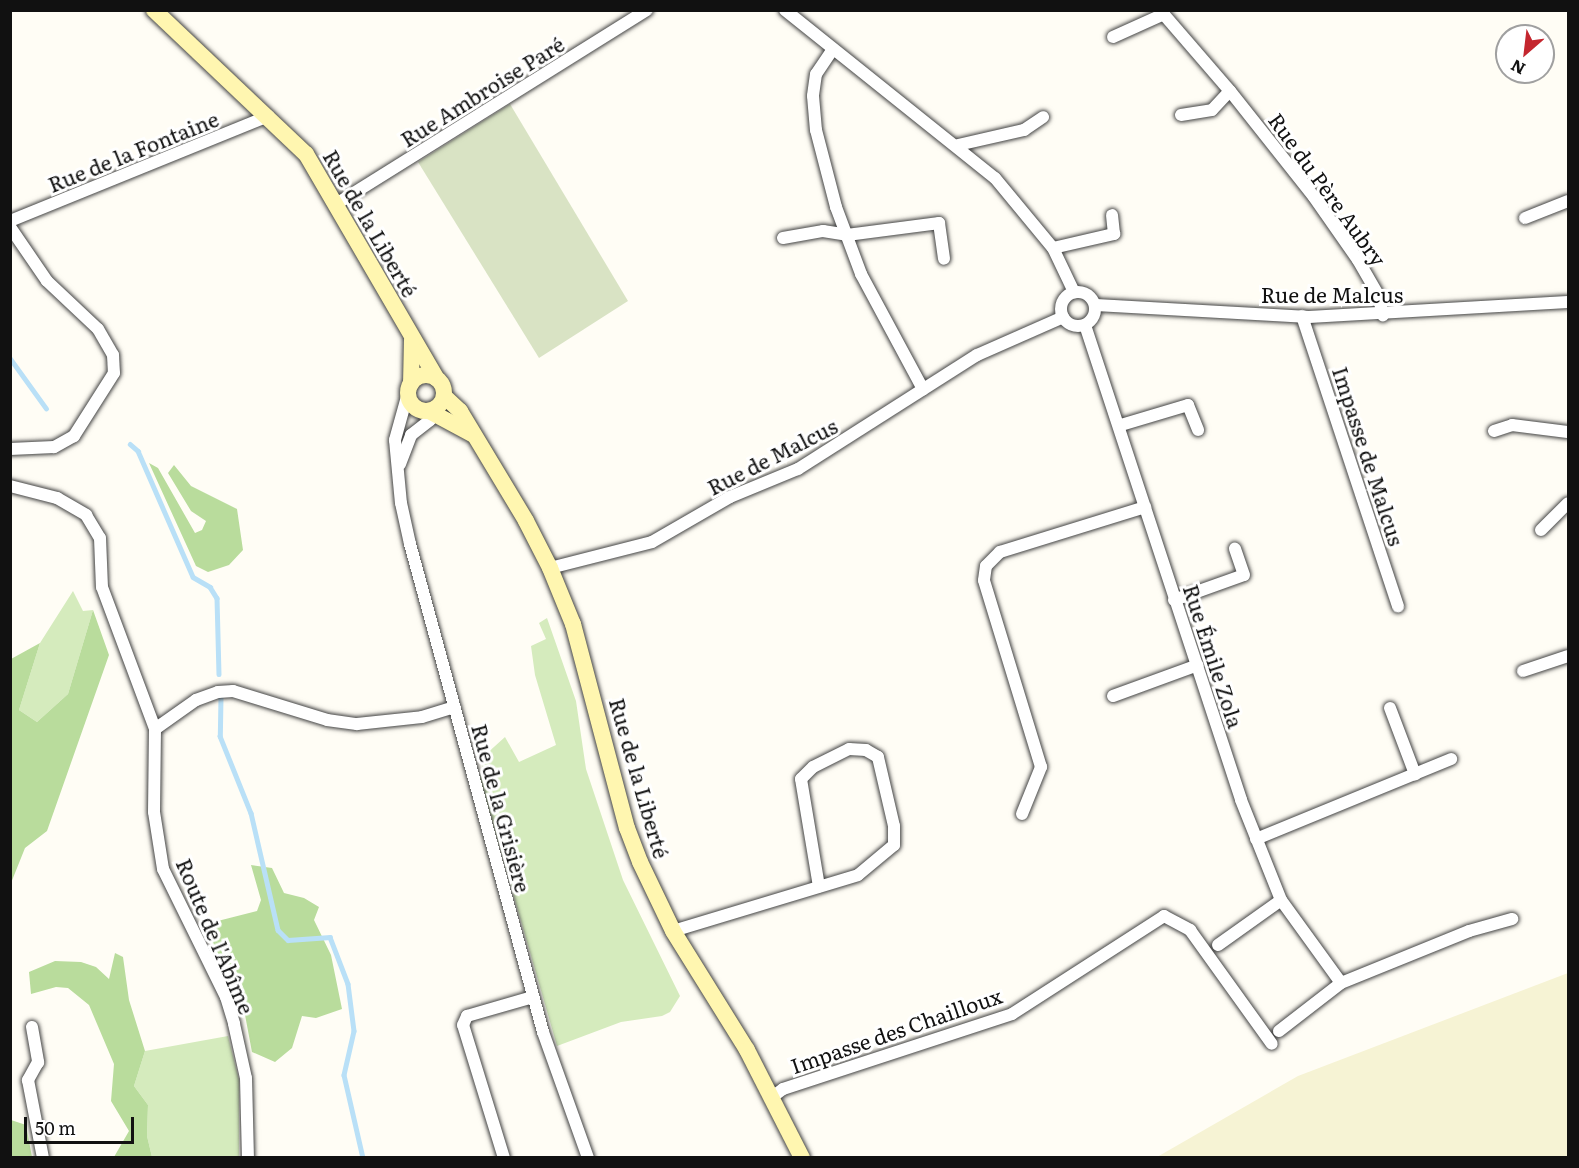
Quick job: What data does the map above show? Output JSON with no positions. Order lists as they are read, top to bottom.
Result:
{
  "streets": {
    "street": [
      "Rue Ambroise Paré",
      "Rue de la Fontaine",
      "Rue du Père Aubry",
      "Rue de la Liberté",
      "Rue de Malcus",
      "Impasse de Malcus",
      "Rue Émile Zola",
      "Rue de la Grisière",
      "Route de l'Abîme",
      "Impasse des Chailloux"
    ]
  },
  "crossings": [
    ["Rue Ambroise Paré", "Rue de la Liberté"],
    ["Rue de la Fontaine", "Rue de la Liberté"],
    ["Rue du Père Aubry", "Rue de Malcus"],
    ["Rue de la Liberté", "Rue de Malcus"],
    ["Rue de la Liberté", "Rue de la Grisière"],
    ["Rue de la Liberté", "Impasse des Chailloux"],
    ["Rue de Malcus", "Impasse de Malcus"],
    ["Rue de Malcus", "Rue Émile Zola"]
  ],
  "scale_bar": "50 m",
  "north": "bottom left"
}
